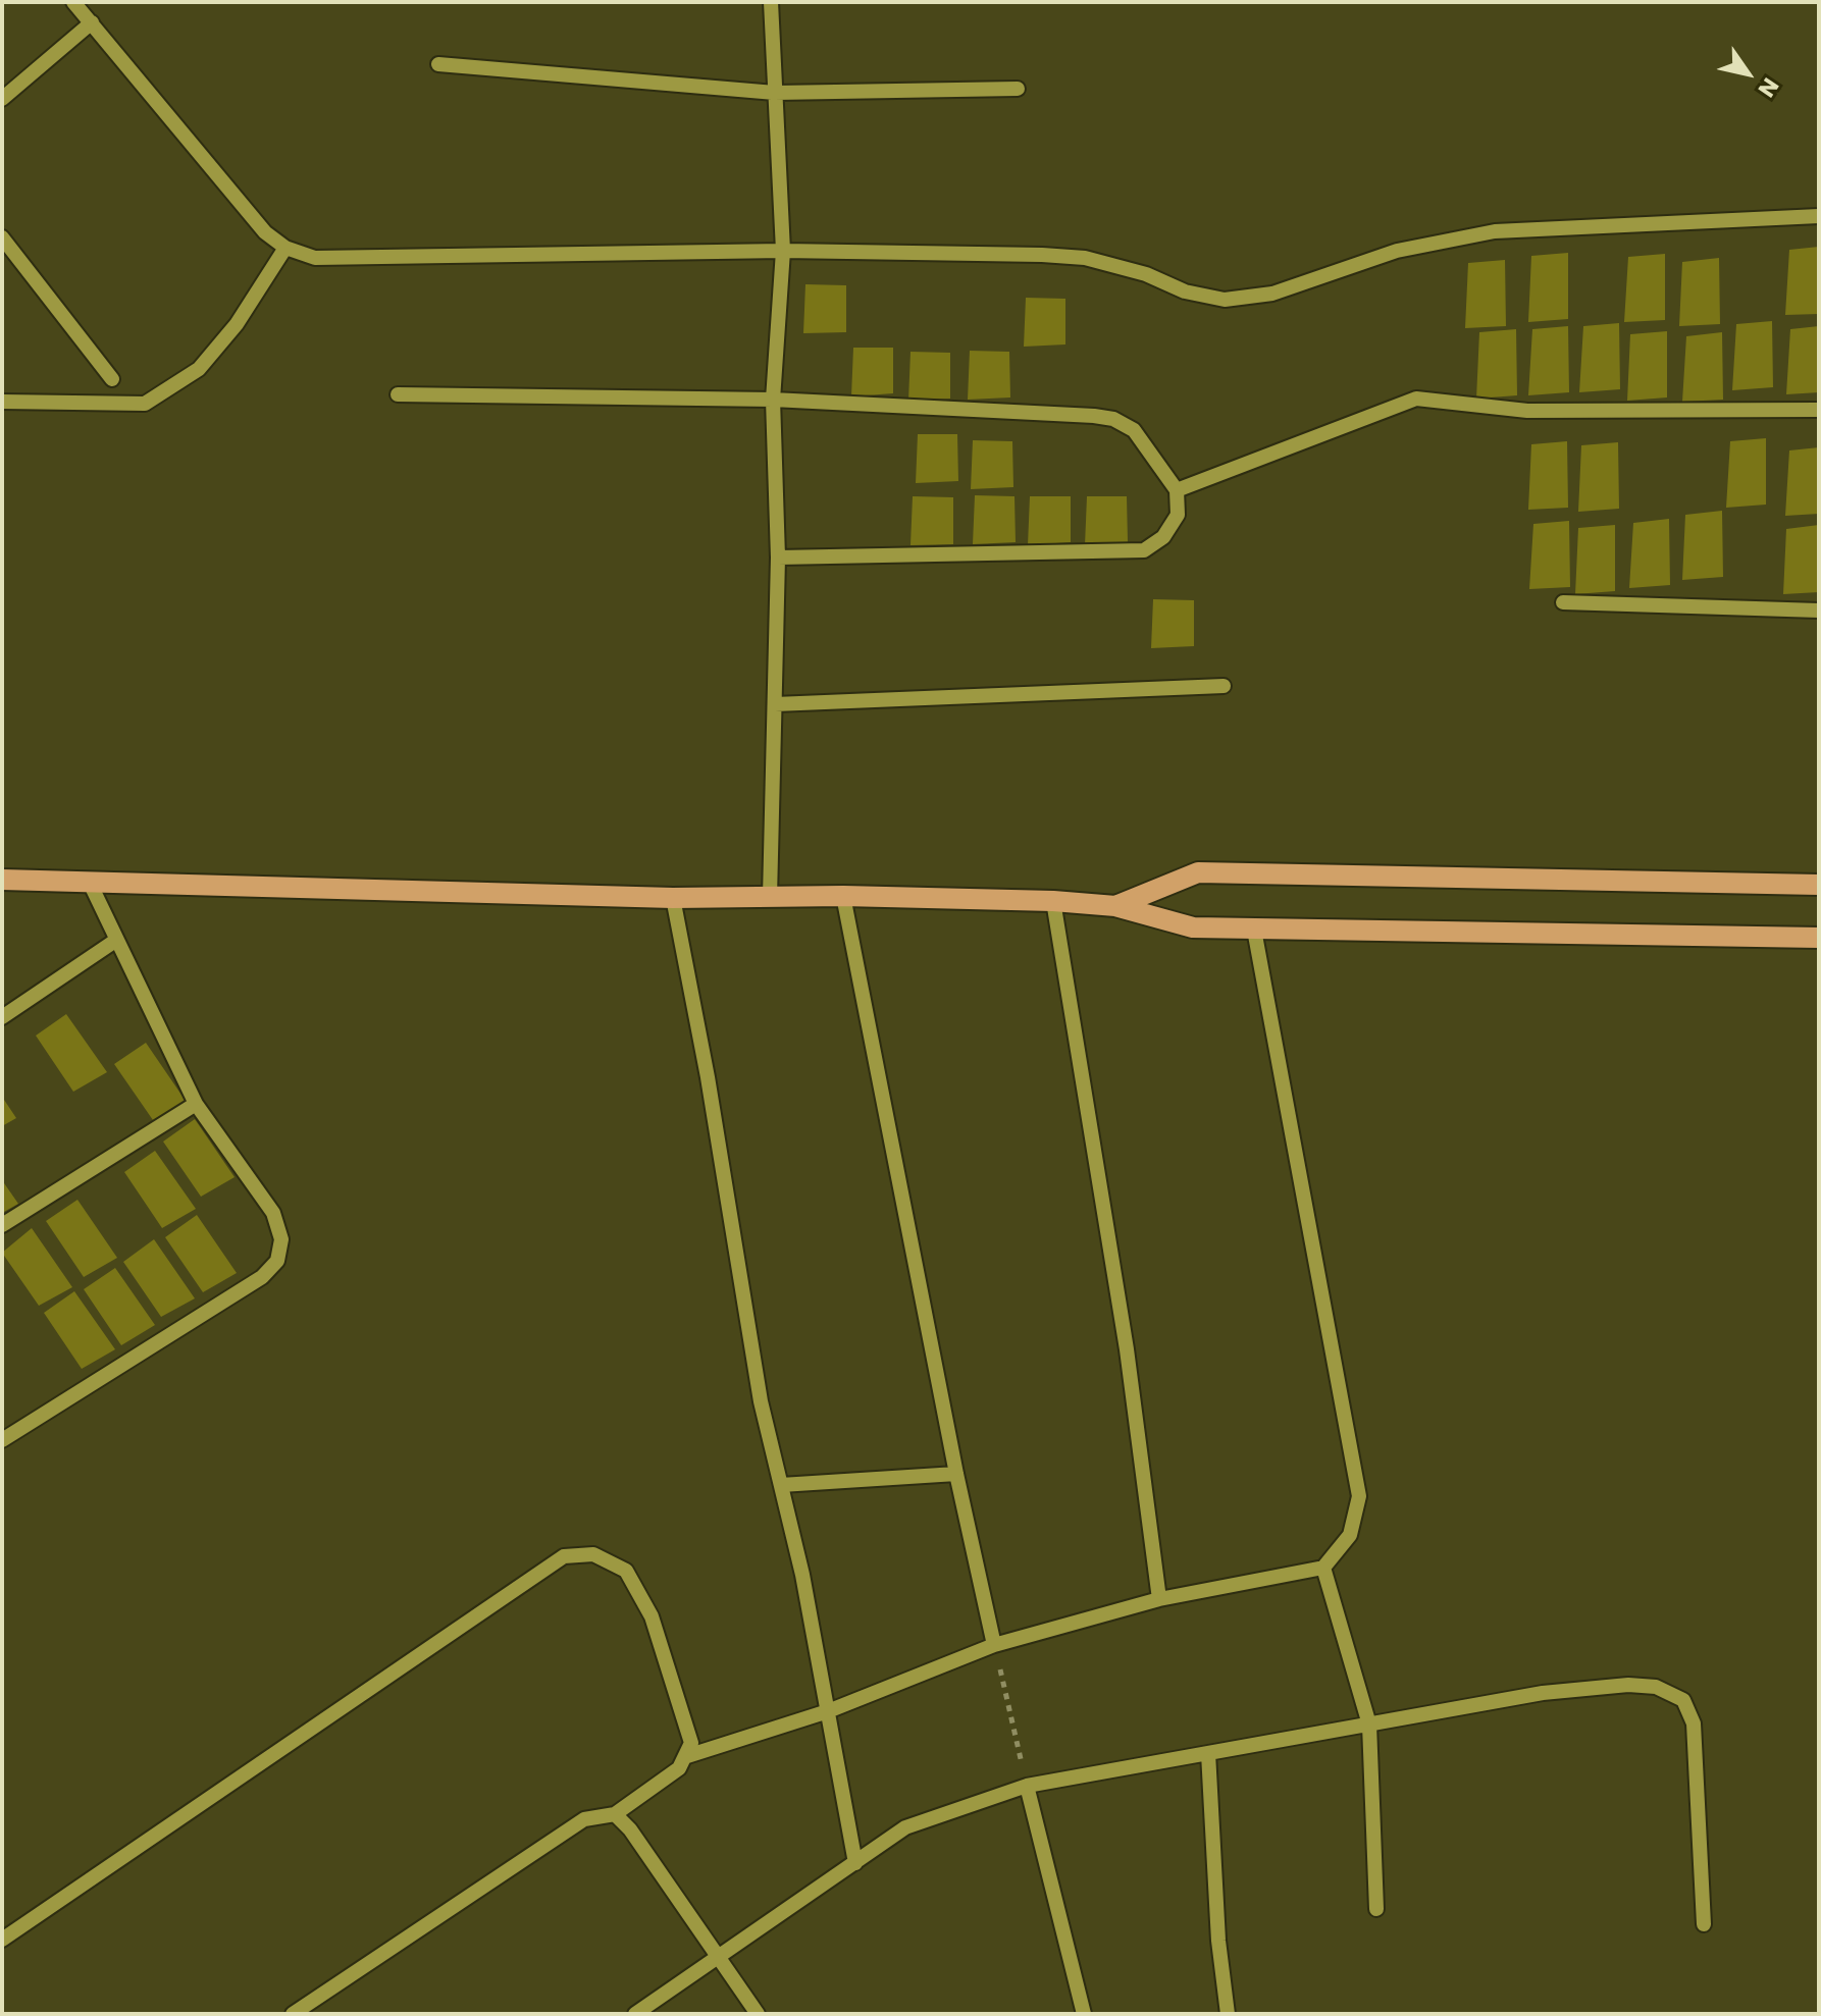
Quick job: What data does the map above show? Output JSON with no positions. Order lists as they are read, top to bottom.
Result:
{
  "north": "bottom right"
}
